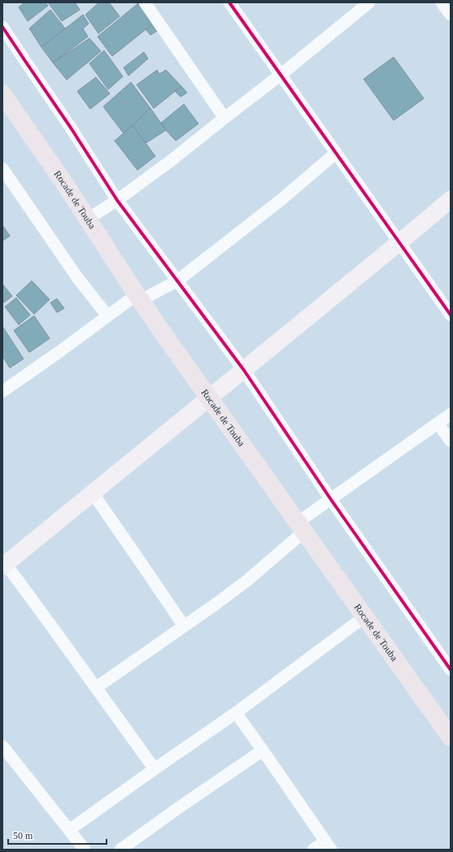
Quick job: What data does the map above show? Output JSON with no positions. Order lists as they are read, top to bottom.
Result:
{
  "streets": {
    "main road": ["Rocade de Touba"]
  },
  "scale_bar": "50 m"
}
